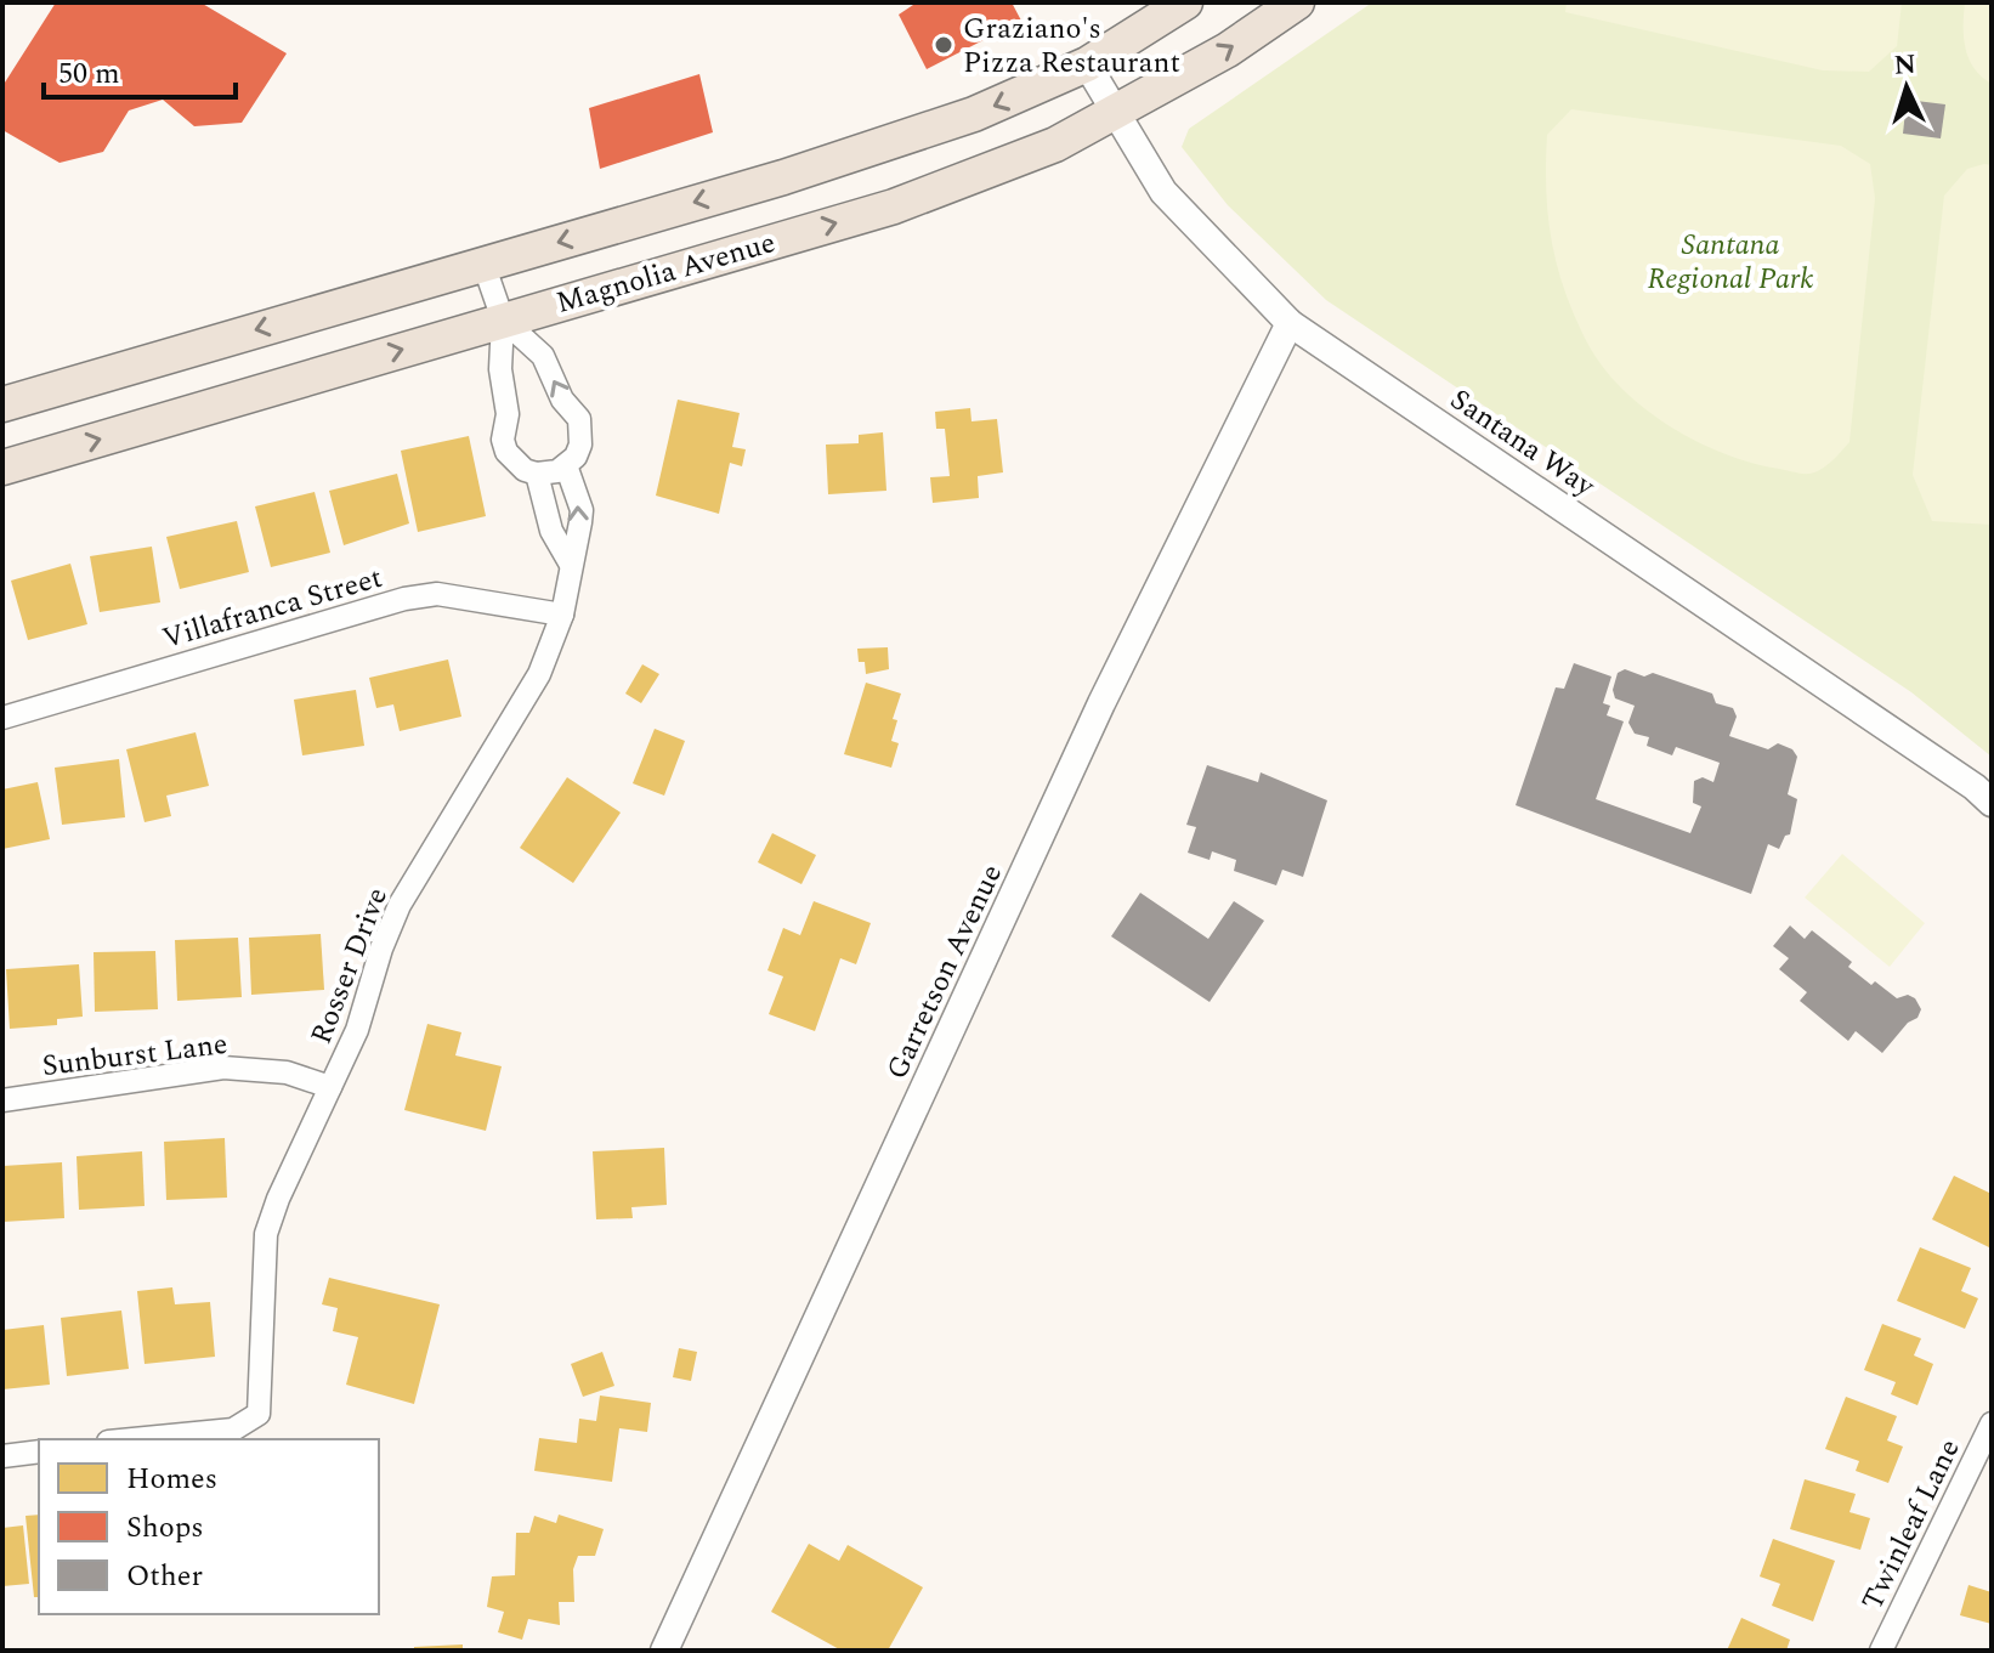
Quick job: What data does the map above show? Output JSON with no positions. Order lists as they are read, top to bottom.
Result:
{
  "streets": {
    "main road": ["Magnolia Avenue"],
    "street": [
      "Santana Way",
      "Villafranca Street",
      "Rosser Drive",
      "Garretson Avenue",
      "Sunburst Lane",
      "Twinleaf Lane"
    ]
  },
  "crossings": [
    ["Magnolia Avenue", "Santana Way"],
    ["Santana Way", "Garretson Avenue"],
    ["Villafranca Street", "Rosser Drive"],
    ["Rosser Drive", "Sunburst Lane"]
  ],
  "parks": ["Santana Regional Park"],
  "places": ["Graziano's Pizza Restaurant"],
  "legend": ["Homes", "Shops", "Other"],
  "scale_bar": "50 m",
  "north": "top"
}
